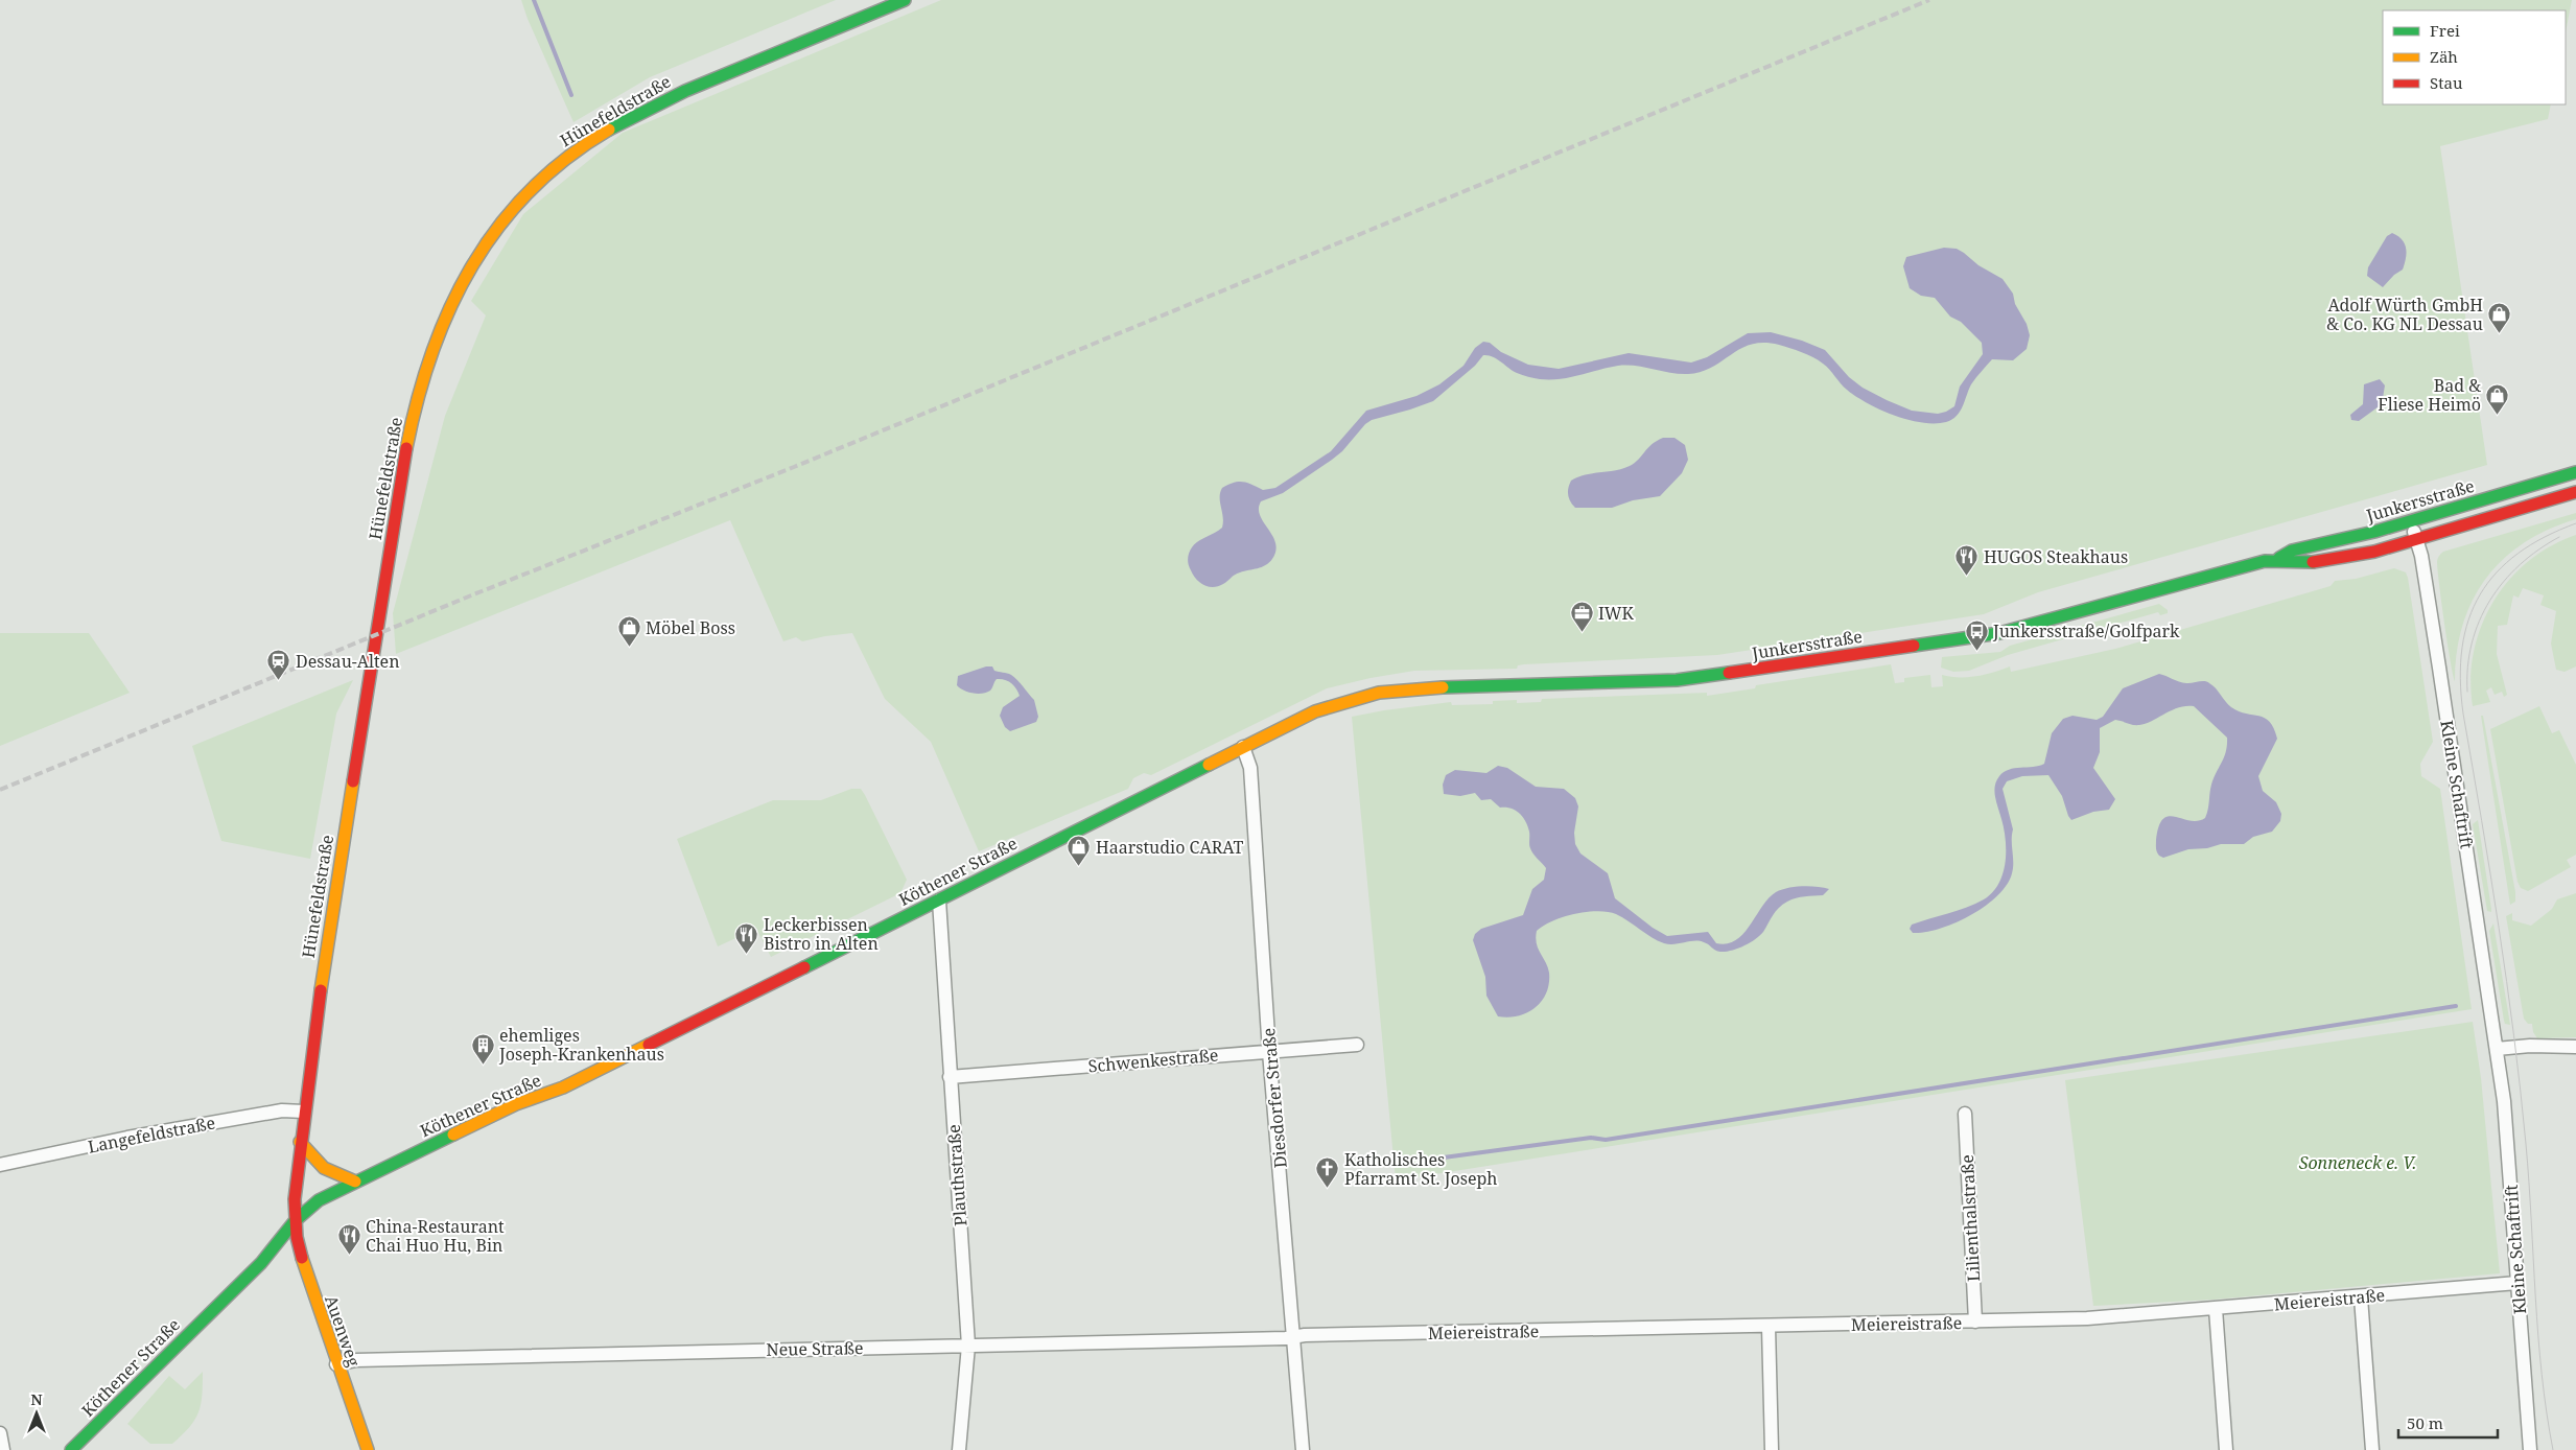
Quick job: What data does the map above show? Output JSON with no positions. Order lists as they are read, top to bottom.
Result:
{
  "streets": {
    "main road": [
      "Hünefeldstraße",
      "Junkersstraße",
      "Köthener Straße",
      "Auenweg"
    ],
    "street": [
      "Kleine Schaftrift",
      "Schwenkestraße",
      "Diesdorfer Straße",
      "Langefeldstraße",
      "Plauthstraße",
      "Lilienthalstraße",
      "Meiereistraße",
      "Neue Straße"
    ]
  },
  "crossings": [
    ["Hünefeldstraße", "Köthener Straße"],
    ["Hünefeldstraße", "Langefeldstraße"],
    ["Hünefeldstraße", "Auenweg"],
    ["Junkersstraße", "Kleine Schaftrift"],
    ["Junkersstraße", "Köthener Straße"],
    ["Kleine Schaftrift", "Meiereistraße"],
    ["Köthener Straße", "Diesdorfer Straße"],
    ["Köthener Straße", "Plauthstraße"],
    ["Köthener Straße", "Auenweg"],
    ["Schwenkestraße", "Diesdorfer Straße"],
    ["Schwenkestraße", "Plauthstraße"],
    ["Diesdorfer Straße", "Meiereistraße"],
    ["Diesdorfer Straße", "Neue Straße"],
    ["Plauthstraße", "Neue Straße"],
    ["Lilienthalstraße", "Meiereistraße"],
    ["Meiereistraße", "Neue Straße"],
    ["Auenweg", "Neue Straße"]
  ],
  "parks": ["Sonneneck e. V."],
  "places": {
    "shop": [
      "Adolf Würth GmbH & Co. KG NL Dessau",
      "Bad & Fliese Heimö",
      "Möbel Boss",
      "Haarstudio CARAT"
    ],
    "restaurant": ["HUGOS Steakhaus", "Leckerbissen Bistro in Alten", "China-Restaurant Chai Huo Hu, Bin"],
    "office": ["IWK"],
    "bus stop": ["Junkersstraße/Golfpark"],
    "station": ["Dessau-Alten"],
    "building": ["ehemliges Joseph-Krankenhaus"],
    "church": ["Katholisches Pfarramt St. Joseph"]
  },
  "legend": ["Frei", "Zäh", "Stau"],
  "scale_bar": "50 m",
  "north": "top"
}
